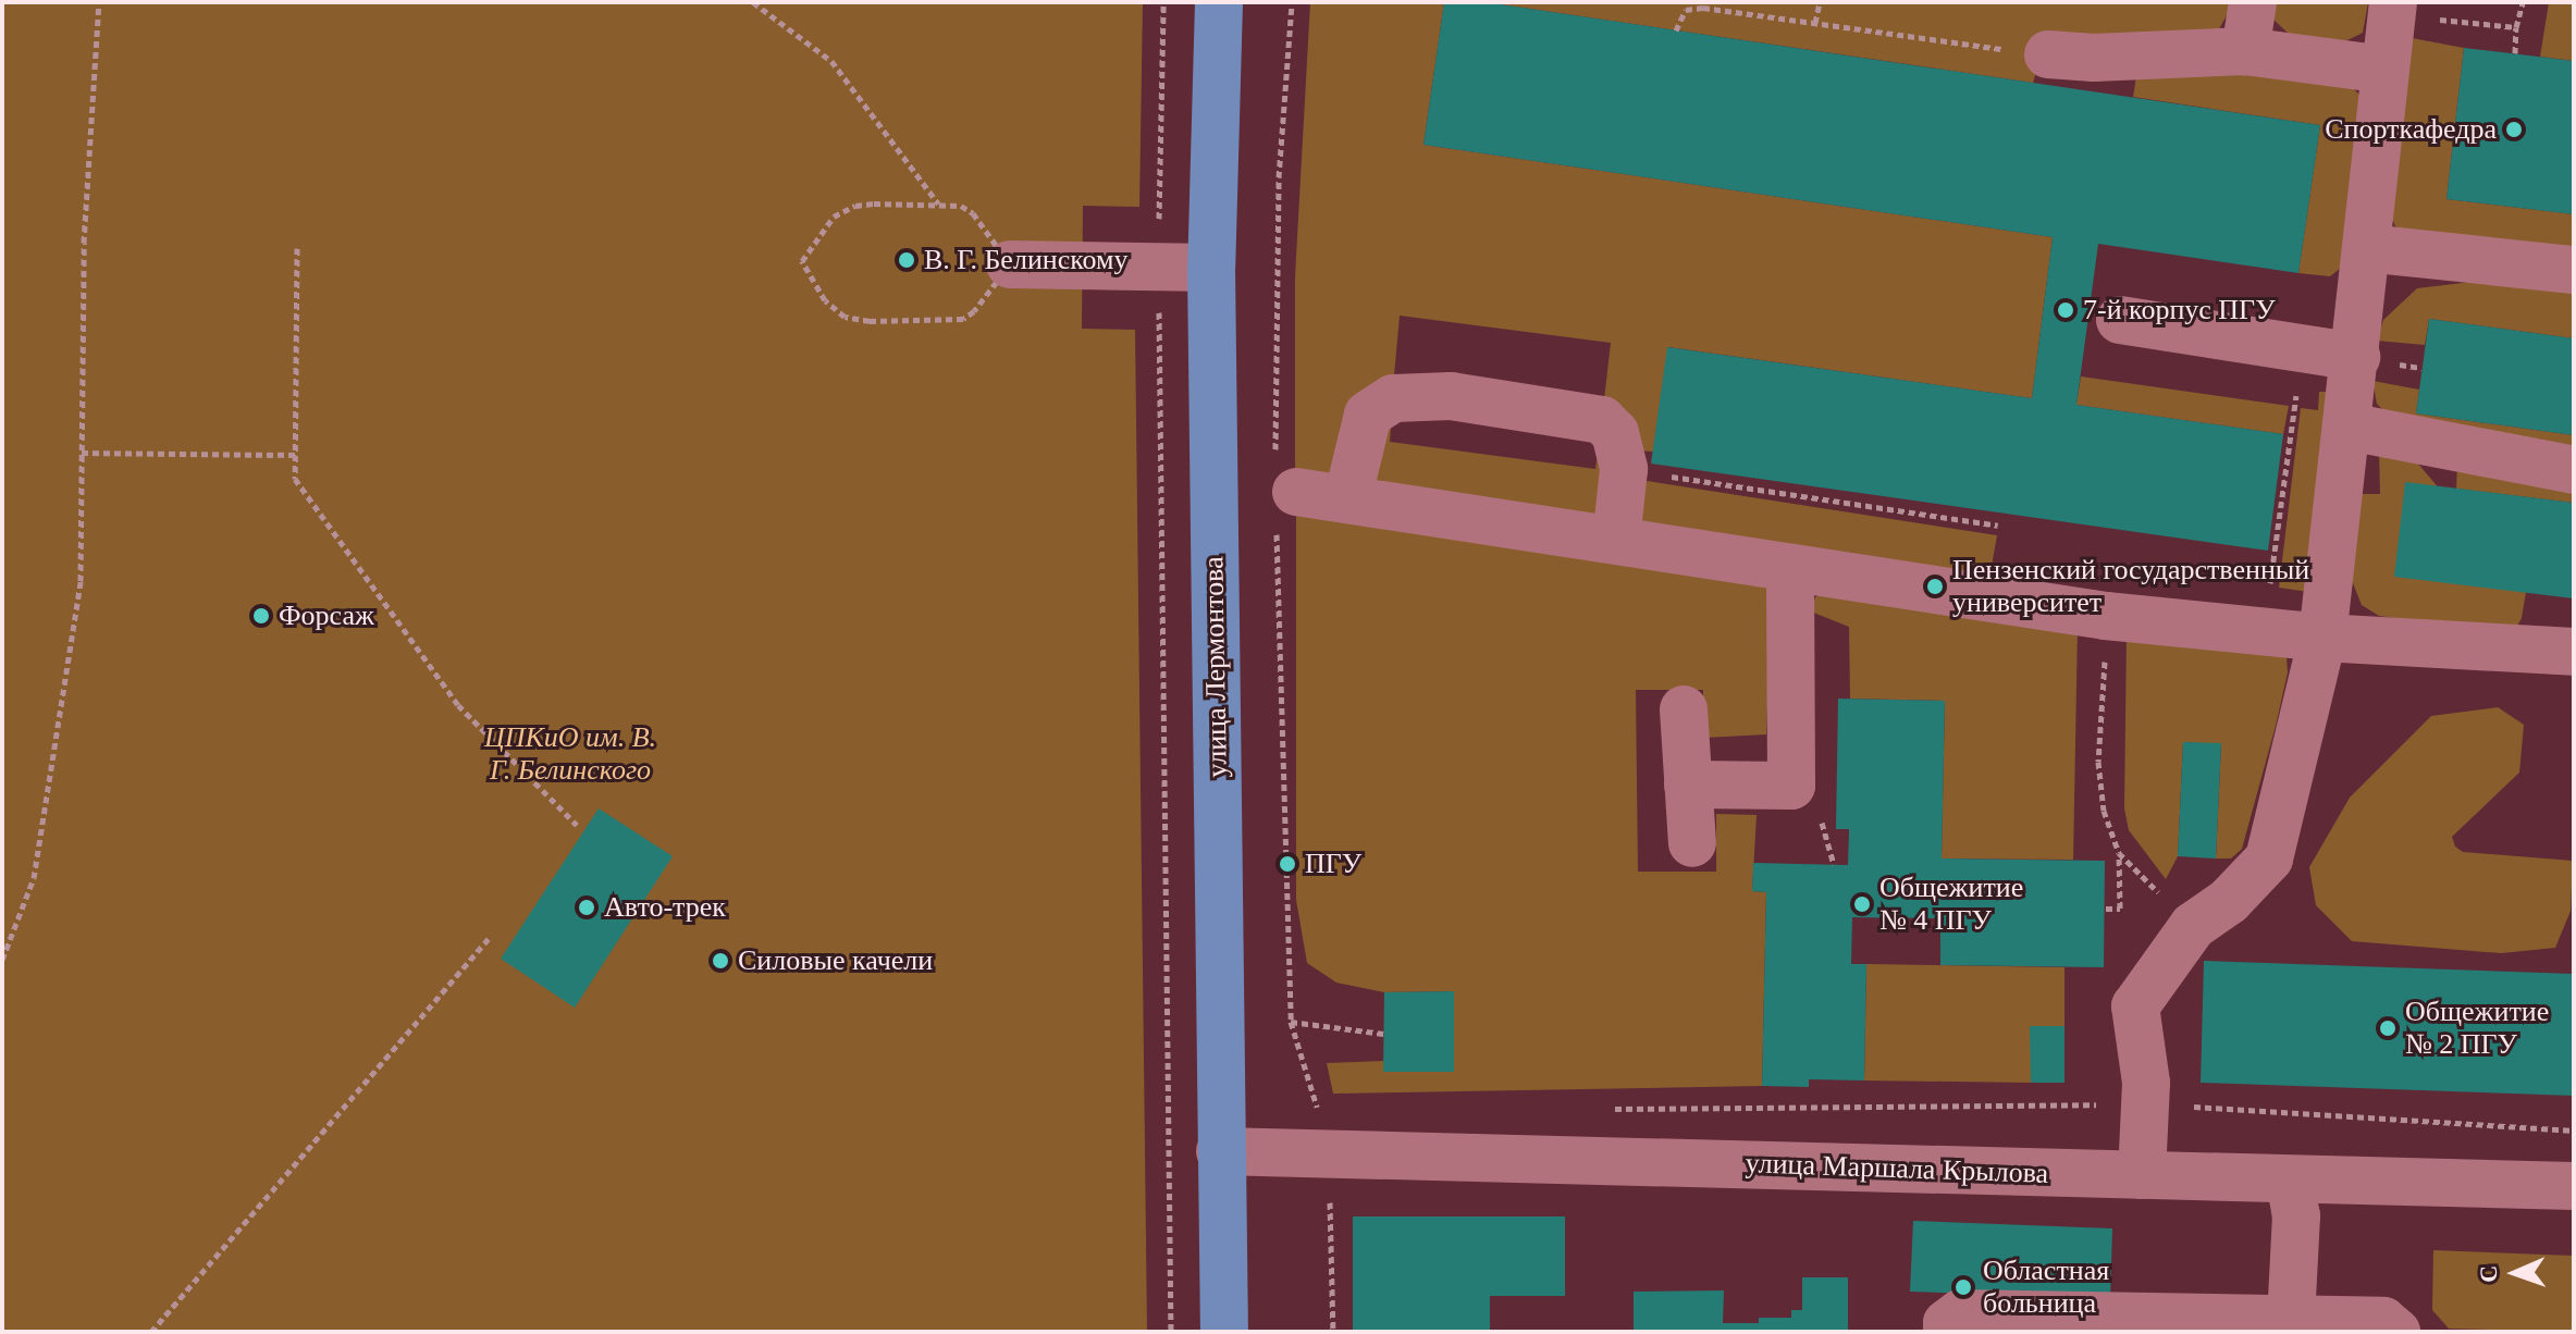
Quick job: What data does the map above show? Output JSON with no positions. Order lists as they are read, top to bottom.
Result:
{
  "streets": {
    "main road": ["улица Лермонтова"],
    "street": ["улица Маршала Крылова"]
  },
  "crossings": [
    ["улица Лермонтова", "улица Маршала Крылова"]
  ],
  "parks": ["ЦПКиО им. В. Г. Белинского"],
  "places": [
    "Спорткафедра",
    "В. Г. Белинскому",
    "7-й корпус ПГУ",
    "Пензенский государственный университет",
    "Форсаж",
    "ПГУ",
    "Общежитие № 4 ПГУ",
    "Авто-трек",
    "Силовые качели",
    "Общежитие № 2 ПГУ",
    "Областная больница"
  ],
  "north": "left"
}
